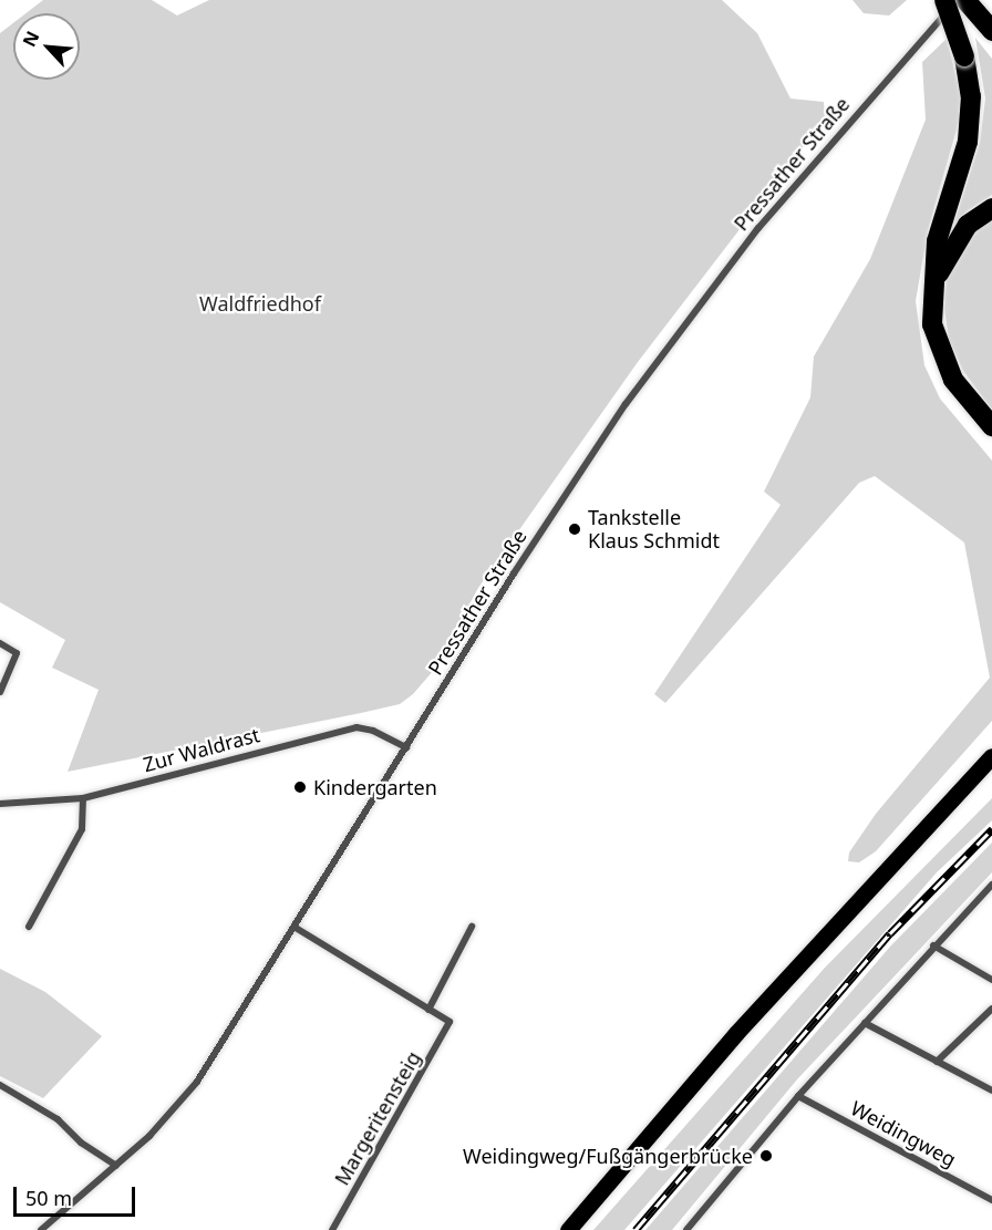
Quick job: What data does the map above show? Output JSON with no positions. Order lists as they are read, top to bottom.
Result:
{
  "streets": {
    "street": [
      "Pressather Straße",
      "Zur Waldrast",
      "Margeritensteig",
      "Weidingweg"
    ]
  },
  "crossings": [
    ["Pressather Straße", "Zur Waldrast"]
  ],
  "parks": ["Waldfriedhof"],
  "places": ["Tankstelle Klaus Schmidt", "Kindergarten", "Weidingweg/Fußgängerbrücke"],
  "scale_bar": "50 m",
  "north": "top left"
}
